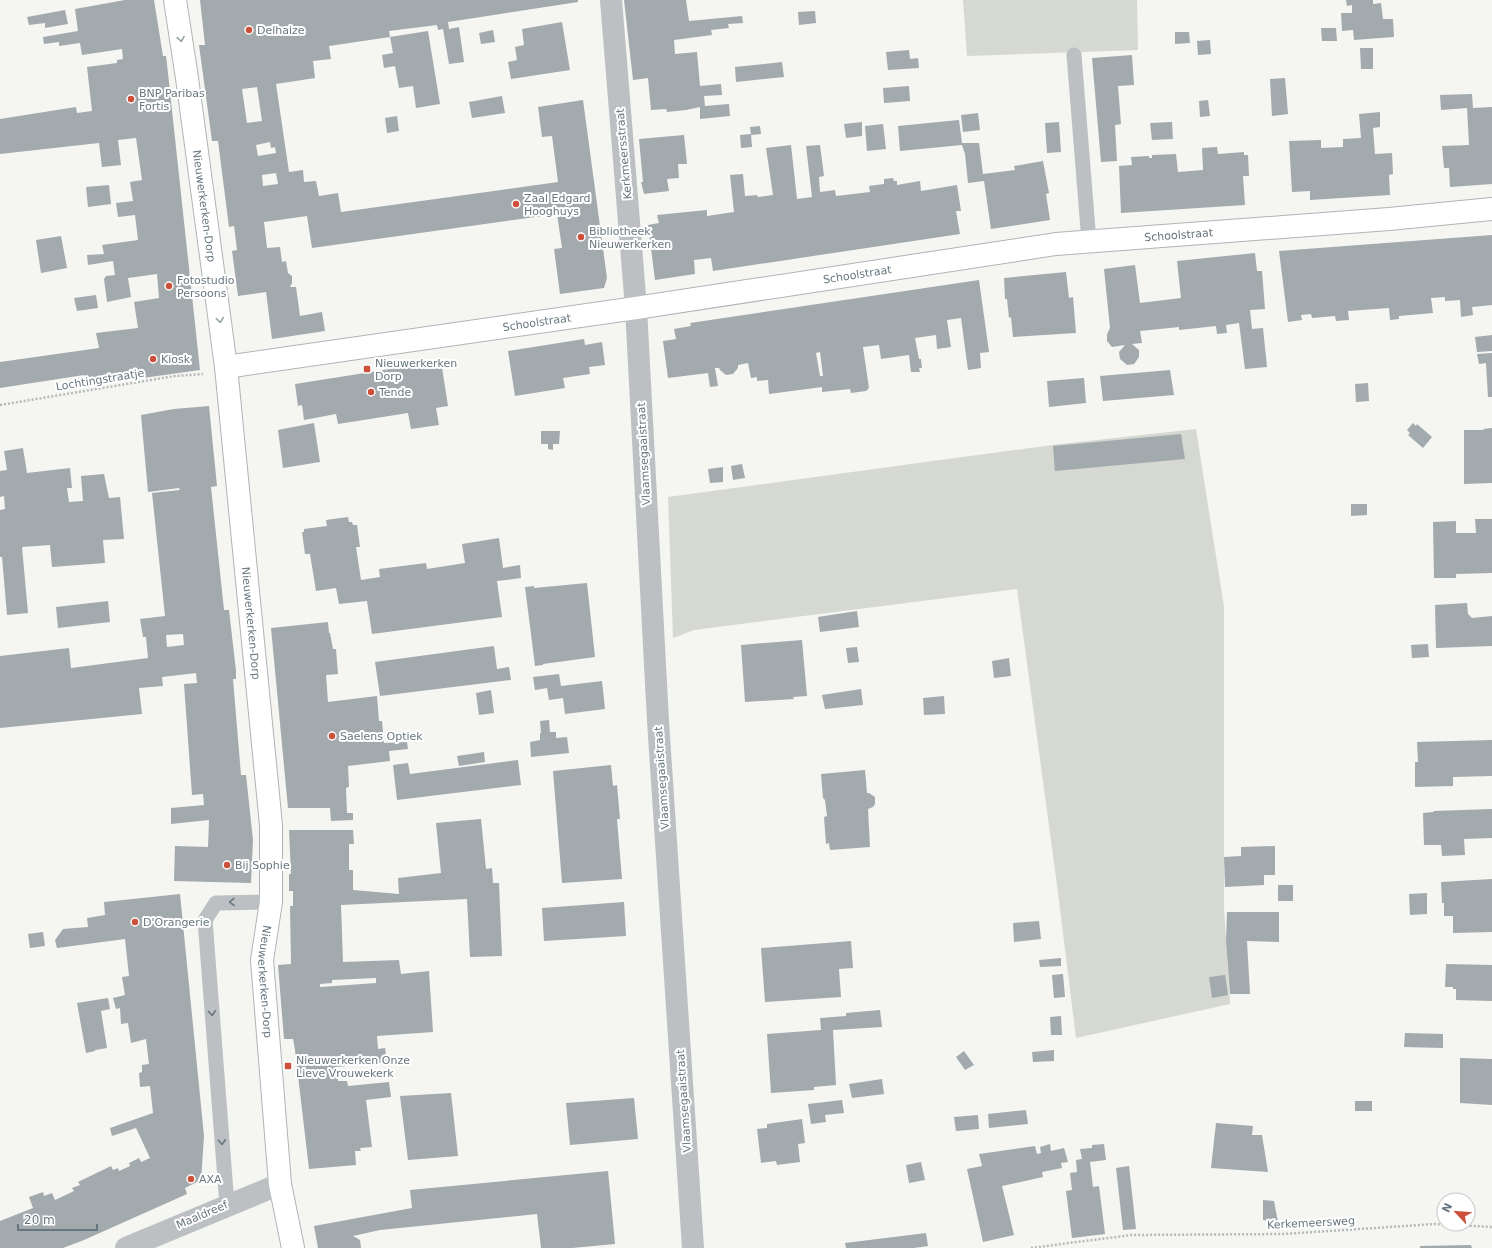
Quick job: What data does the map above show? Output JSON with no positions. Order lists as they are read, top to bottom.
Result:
{
  "streets": {
    "street": [
      "Kerkmeersstraat",
      "Nieuwerkerken-Dorp",
      "Schoolstraat",
      "Vlaamsegaaistraat",
      "Maaldreef"
    ],
    "path": ["Lochtingstraatje", "Kerkemeersweg"]
  },
  "crossings": [
    ["Kerkmeersstraat", "Schoolstraat"],
    ["Kerkmeersstraat", "Vlaamsegaaistraat"],
    ["Nieuwerkerken-Dorp", "Schoolstraat"],
    ["Nieuwerkerken-Dorp", "Lochtingstraatje"],
    ["Nieuwerkerken-Dorp", "Maaldreef"],
    ["Schoolstraat", "Lochtingstraatje"],
    ["Schoolstraat", "Vlaamsegaaistraat"]
  ],
  "places": {
    "other": [
      "Delhaize",
      "BNP Paribas Fortis",
      "Zaal Edgard Hooghuys",
      "Bibliotheek Nieuwerkerken",
      "Fotostudio Persoons",
      "Kiosk",
      "Tende",
      "Saelens Optiek",
      "Bij Sophie",
      "D'Orangerie",
      "AXA"
    ],
    "transit": ["Nieuwerkerken Dorp", "Nieuwerkerken Onze Lieve Vrouwekerk"]
  },
  "scale_bar": "20 m",
  "north": "top left"
}
